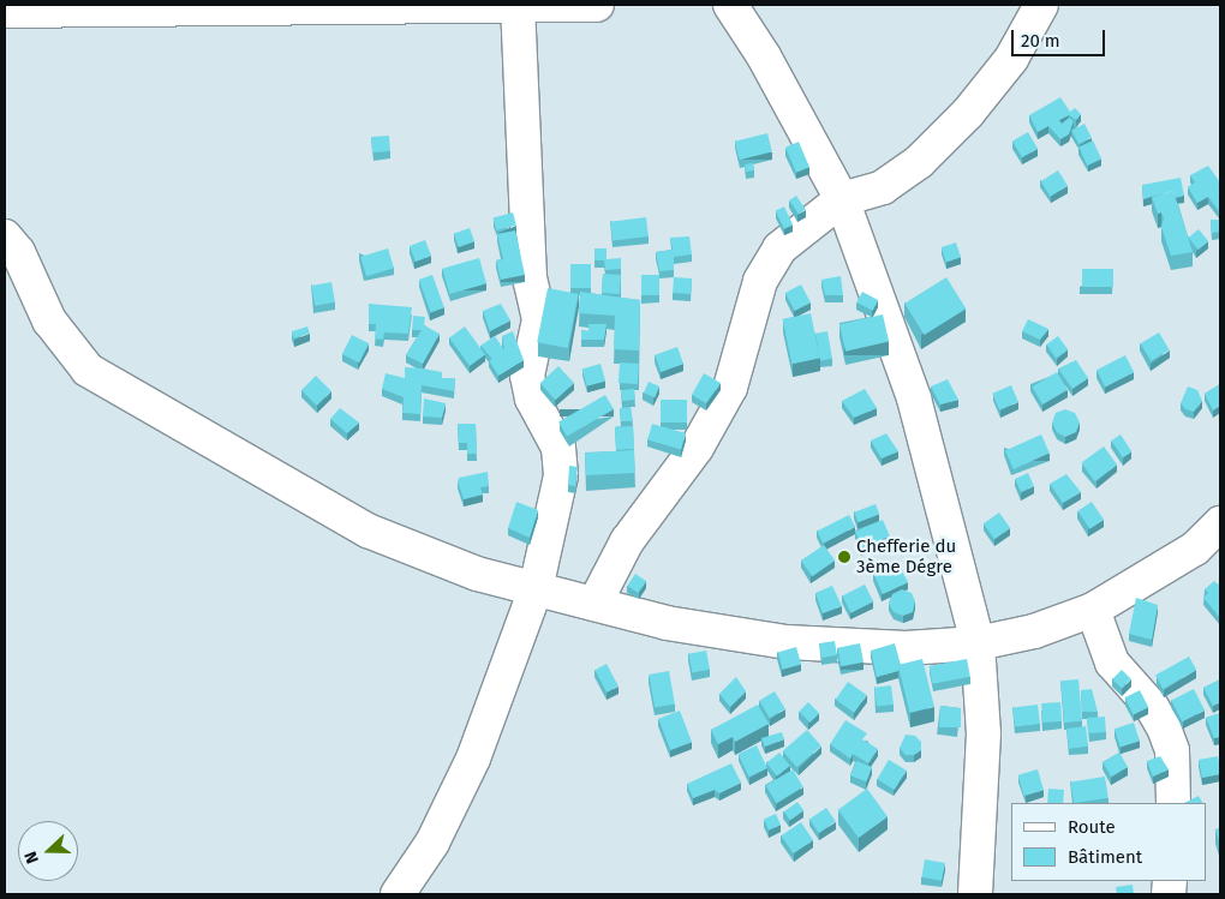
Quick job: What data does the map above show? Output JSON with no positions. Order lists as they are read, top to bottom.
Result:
{
  "places": ["Chefferie du 3ème Dégre"],
  "legend": ["Route", "Bâtiment"],
  "scale_bar": "20 m",
  "north": "left"
}
